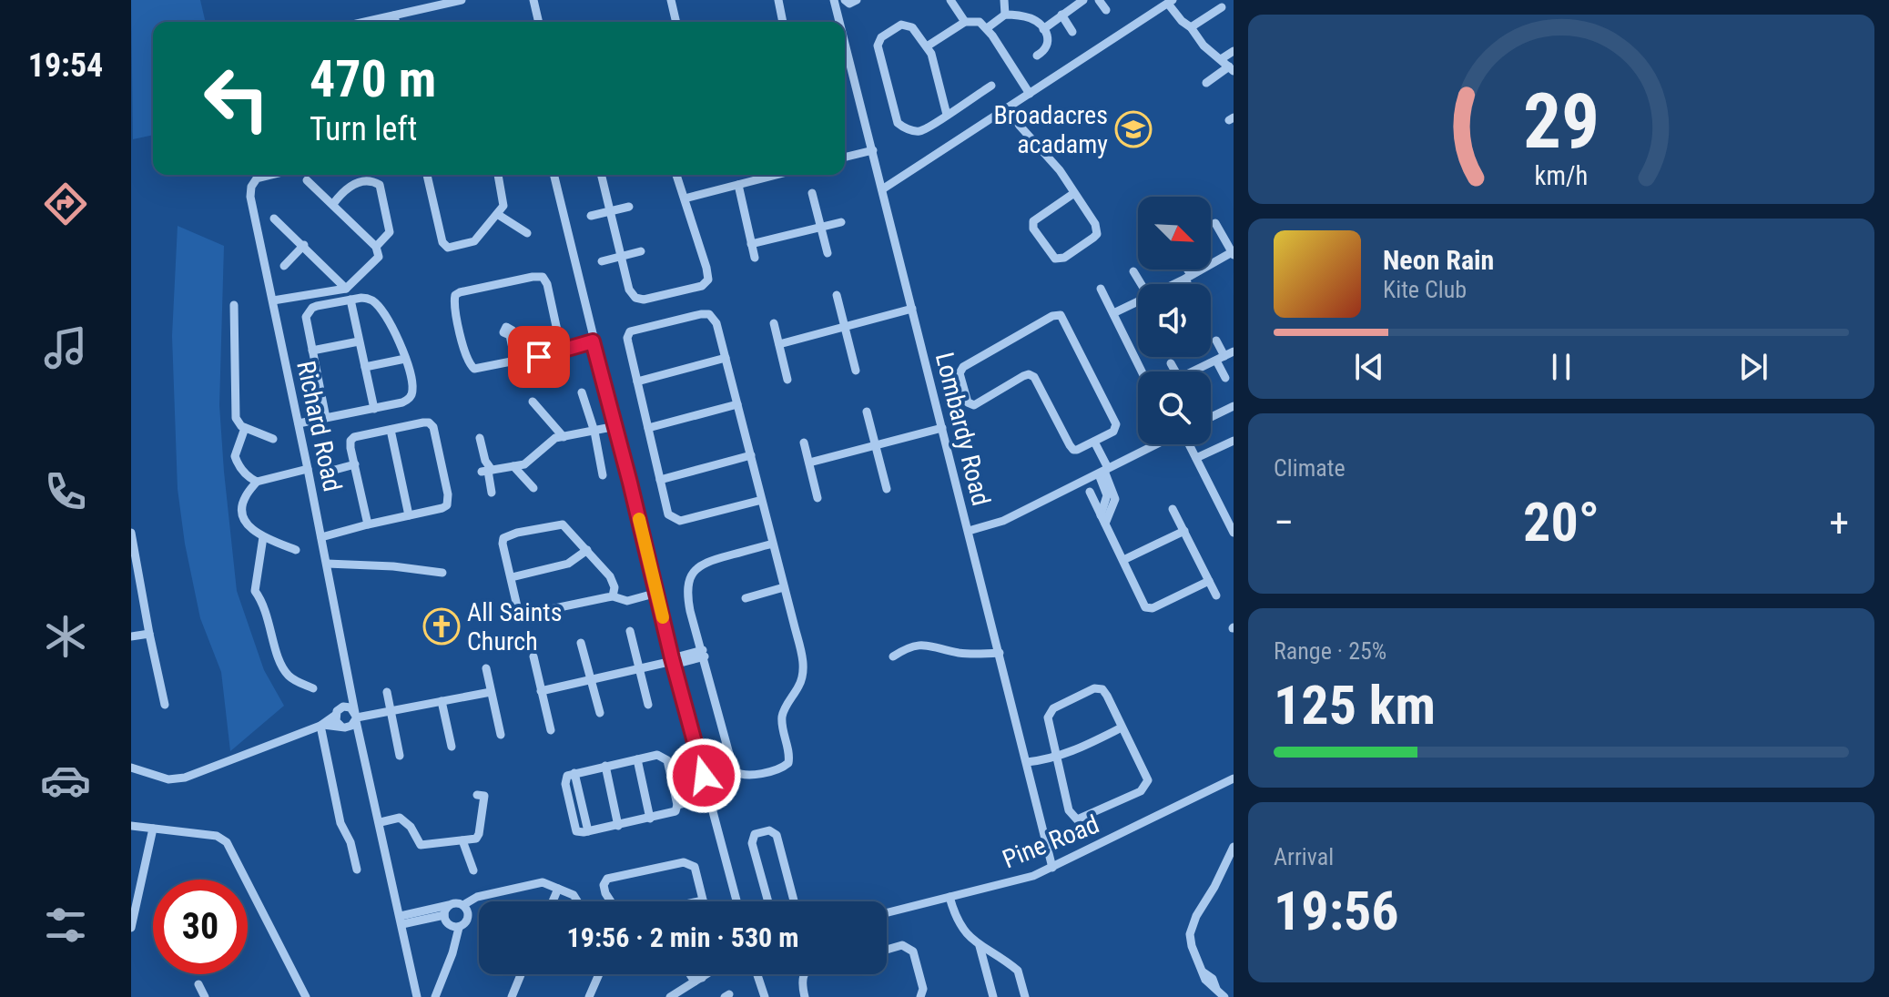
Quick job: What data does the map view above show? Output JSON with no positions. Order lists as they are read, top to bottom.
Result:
{
  "streets": {
    "street": ["Richard Road", "Lombardy Road", "Pine Road"]
  },
  "crossings": [
    ["Lombardy Road", "Pine Road"]
  ],
  "places": {
    "school or university": ["Broadacres acadamy"],
    "church": ["All Saints Church"]
  },
  "north": "bottom right",
  "page": {
    "tabs": "19:54",
    "turn": ["470 m", "Turn left"],
    "song": ["Neon Rain", "Kite Club"],
    "tile": [
      "Climate",
      ["Range · 25%", "125 km"],
      ["Arrival", "19:56"]
    ],
    "heat": ["−", "20°", "+"],
    "limit": "30",
    "trip": "19:56 · 2 min · 530 m",
    "gauge": ["29", "km/h"]
  }
}
